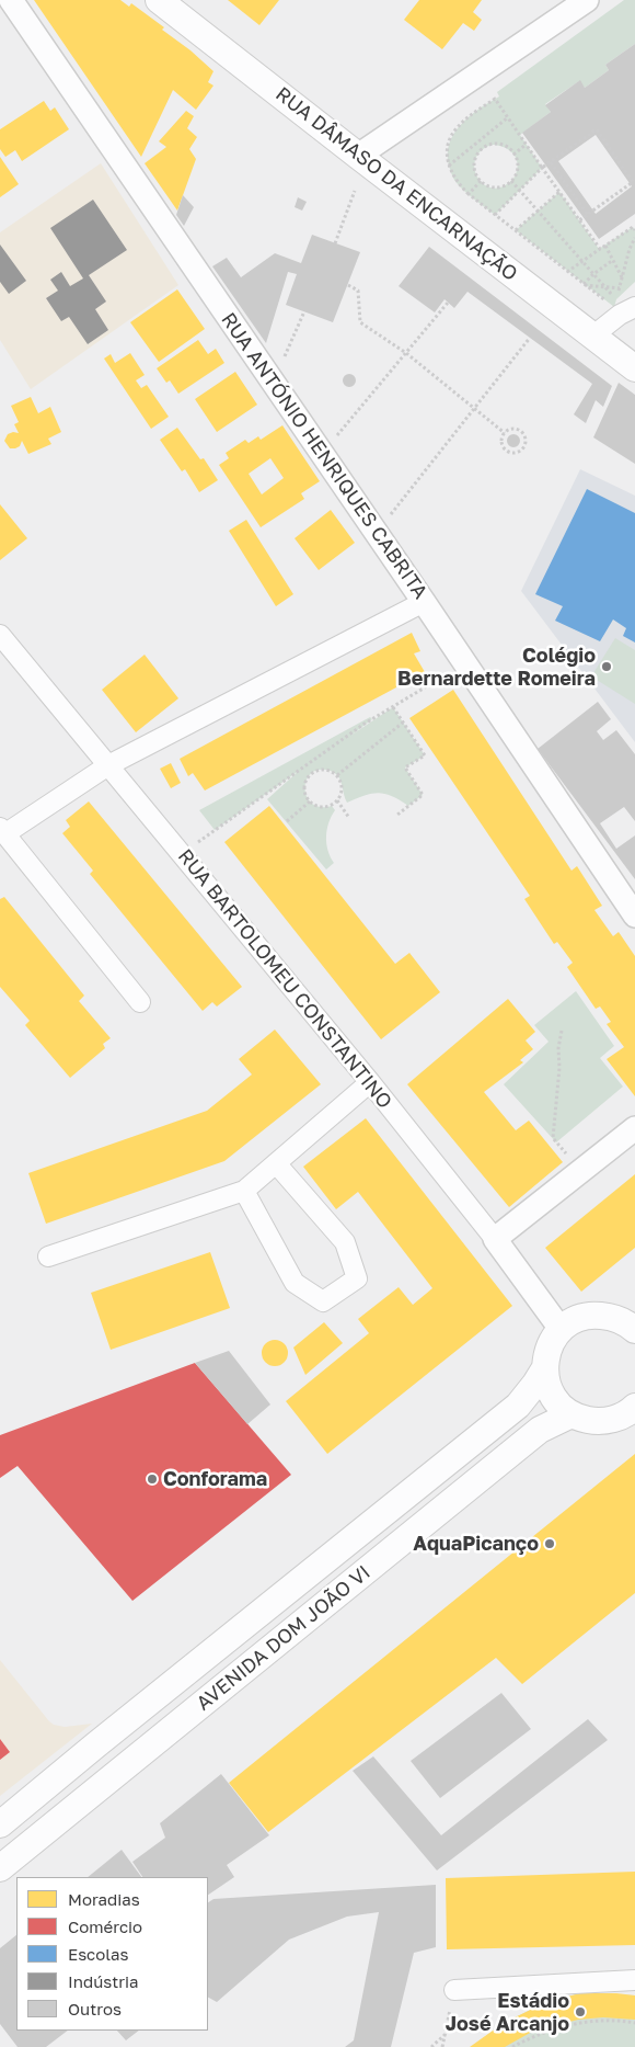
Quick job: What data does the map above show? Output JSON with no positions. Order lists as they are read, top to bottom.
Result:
{
  "streets": {
    "main road": ["RUA DÂMASO DA ENCARNAÇÃO", "AVENIDA DOM JOÃO VI"],
    "street": ["RUA ANTÓNIO HENRIQUES CABRITA", "RUA BARTOLOMEU CONSTANTINO"]
  },
  "places": [
    "Colégio Bernardette Romeira",
    "Conforama",
    "AquaPicanço",
    "Estádio José Arcanjo"
  ],
  "legend": [
    "Moradias",
    "Comércio",
    "Escolas",
    "Indústria",
    "Outros"
  ]
}
